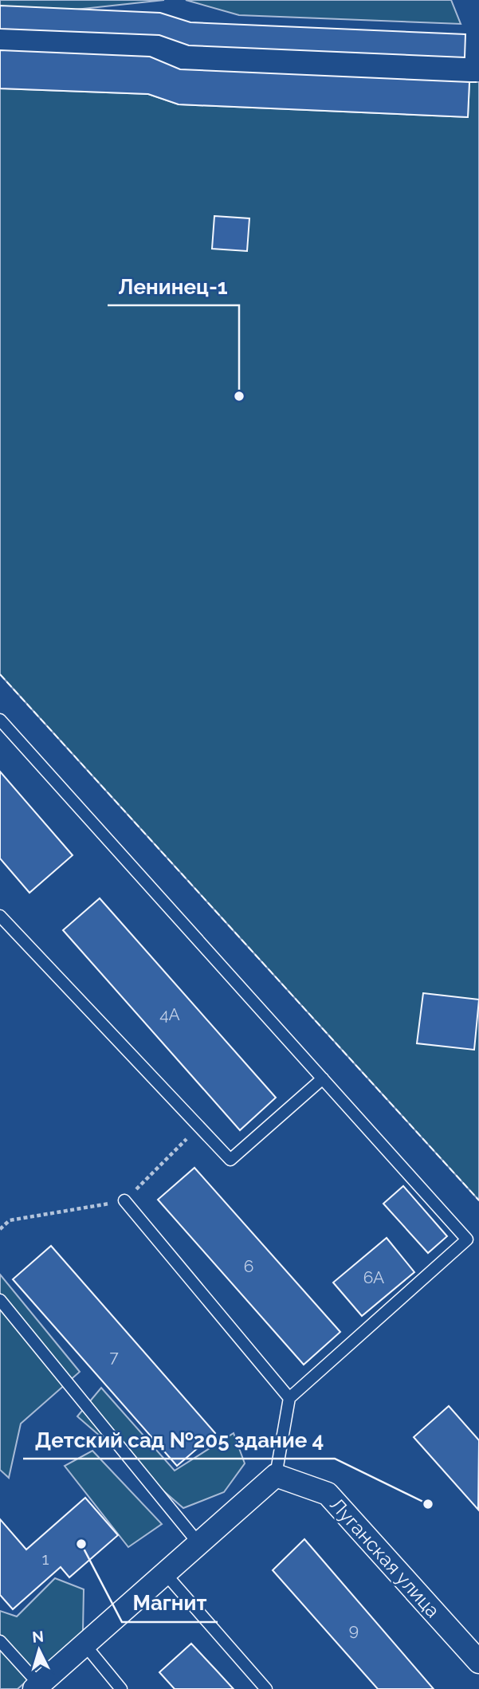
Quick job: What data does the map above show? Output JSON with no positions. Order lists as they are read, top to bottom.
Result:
{
  "streets": {
    "street": ["Луганская улица"]
  },
  "places": ["Ленинец-1", "Детский сад №205 здание 4", "Магнит"],
  "house_numbers": [
    "4А",
    "6",
    "6А",
    "7",
    "1",
    "9"
  ],
  "north": "top"
}
